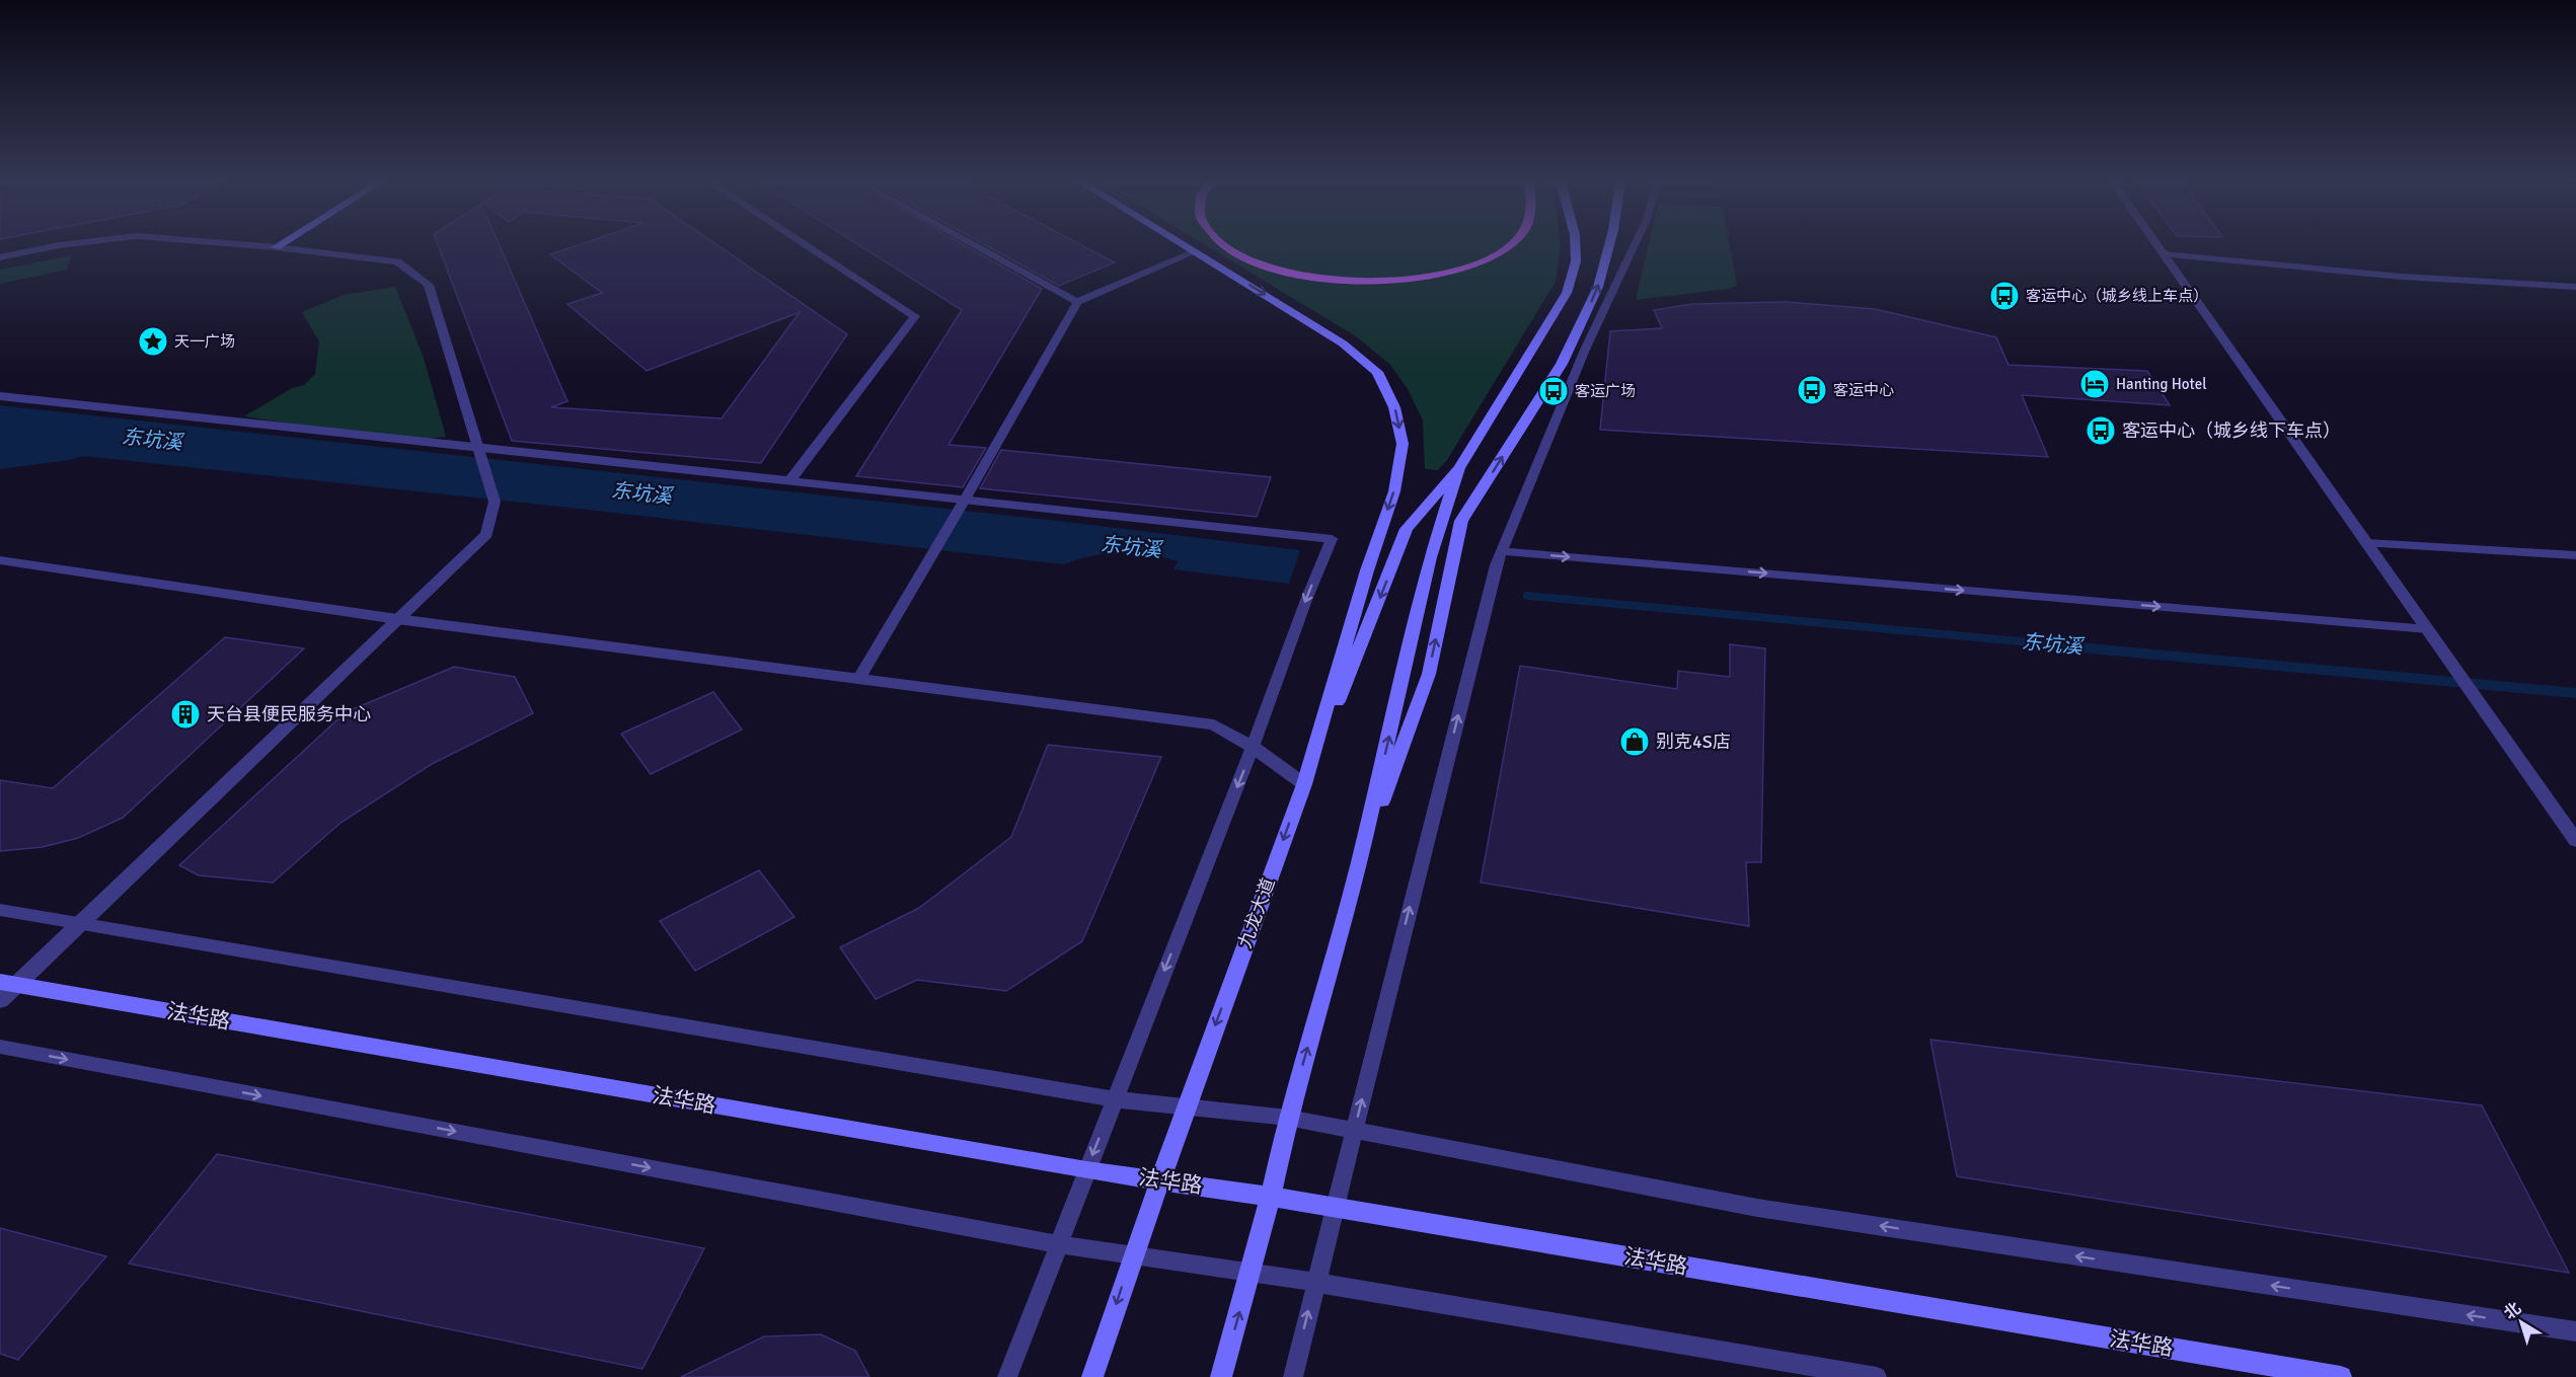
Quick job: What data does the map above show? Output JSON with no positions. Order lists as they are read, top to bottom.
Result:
{
  "streets": {
    "main road": ["九龙大道", "法华路"]
  },
  "crossings": [
    ["九龙大道", "法华路"]
  ],
  "water": ["东坑溪"],
  "places": {
    "bus stop": [
      "客运中心（城乡线上车点）",
      "客运中心",
      "客运广场",
      "客运中心（城乡线下车点）"
    ],
    "place": ["天一广场"],
    "hotel": ["Hanting Hotel"],
    "building": ["天台县便民服务中心"],
    "shop": ["别克4S店"]
  },
  "north": "top left"
}
